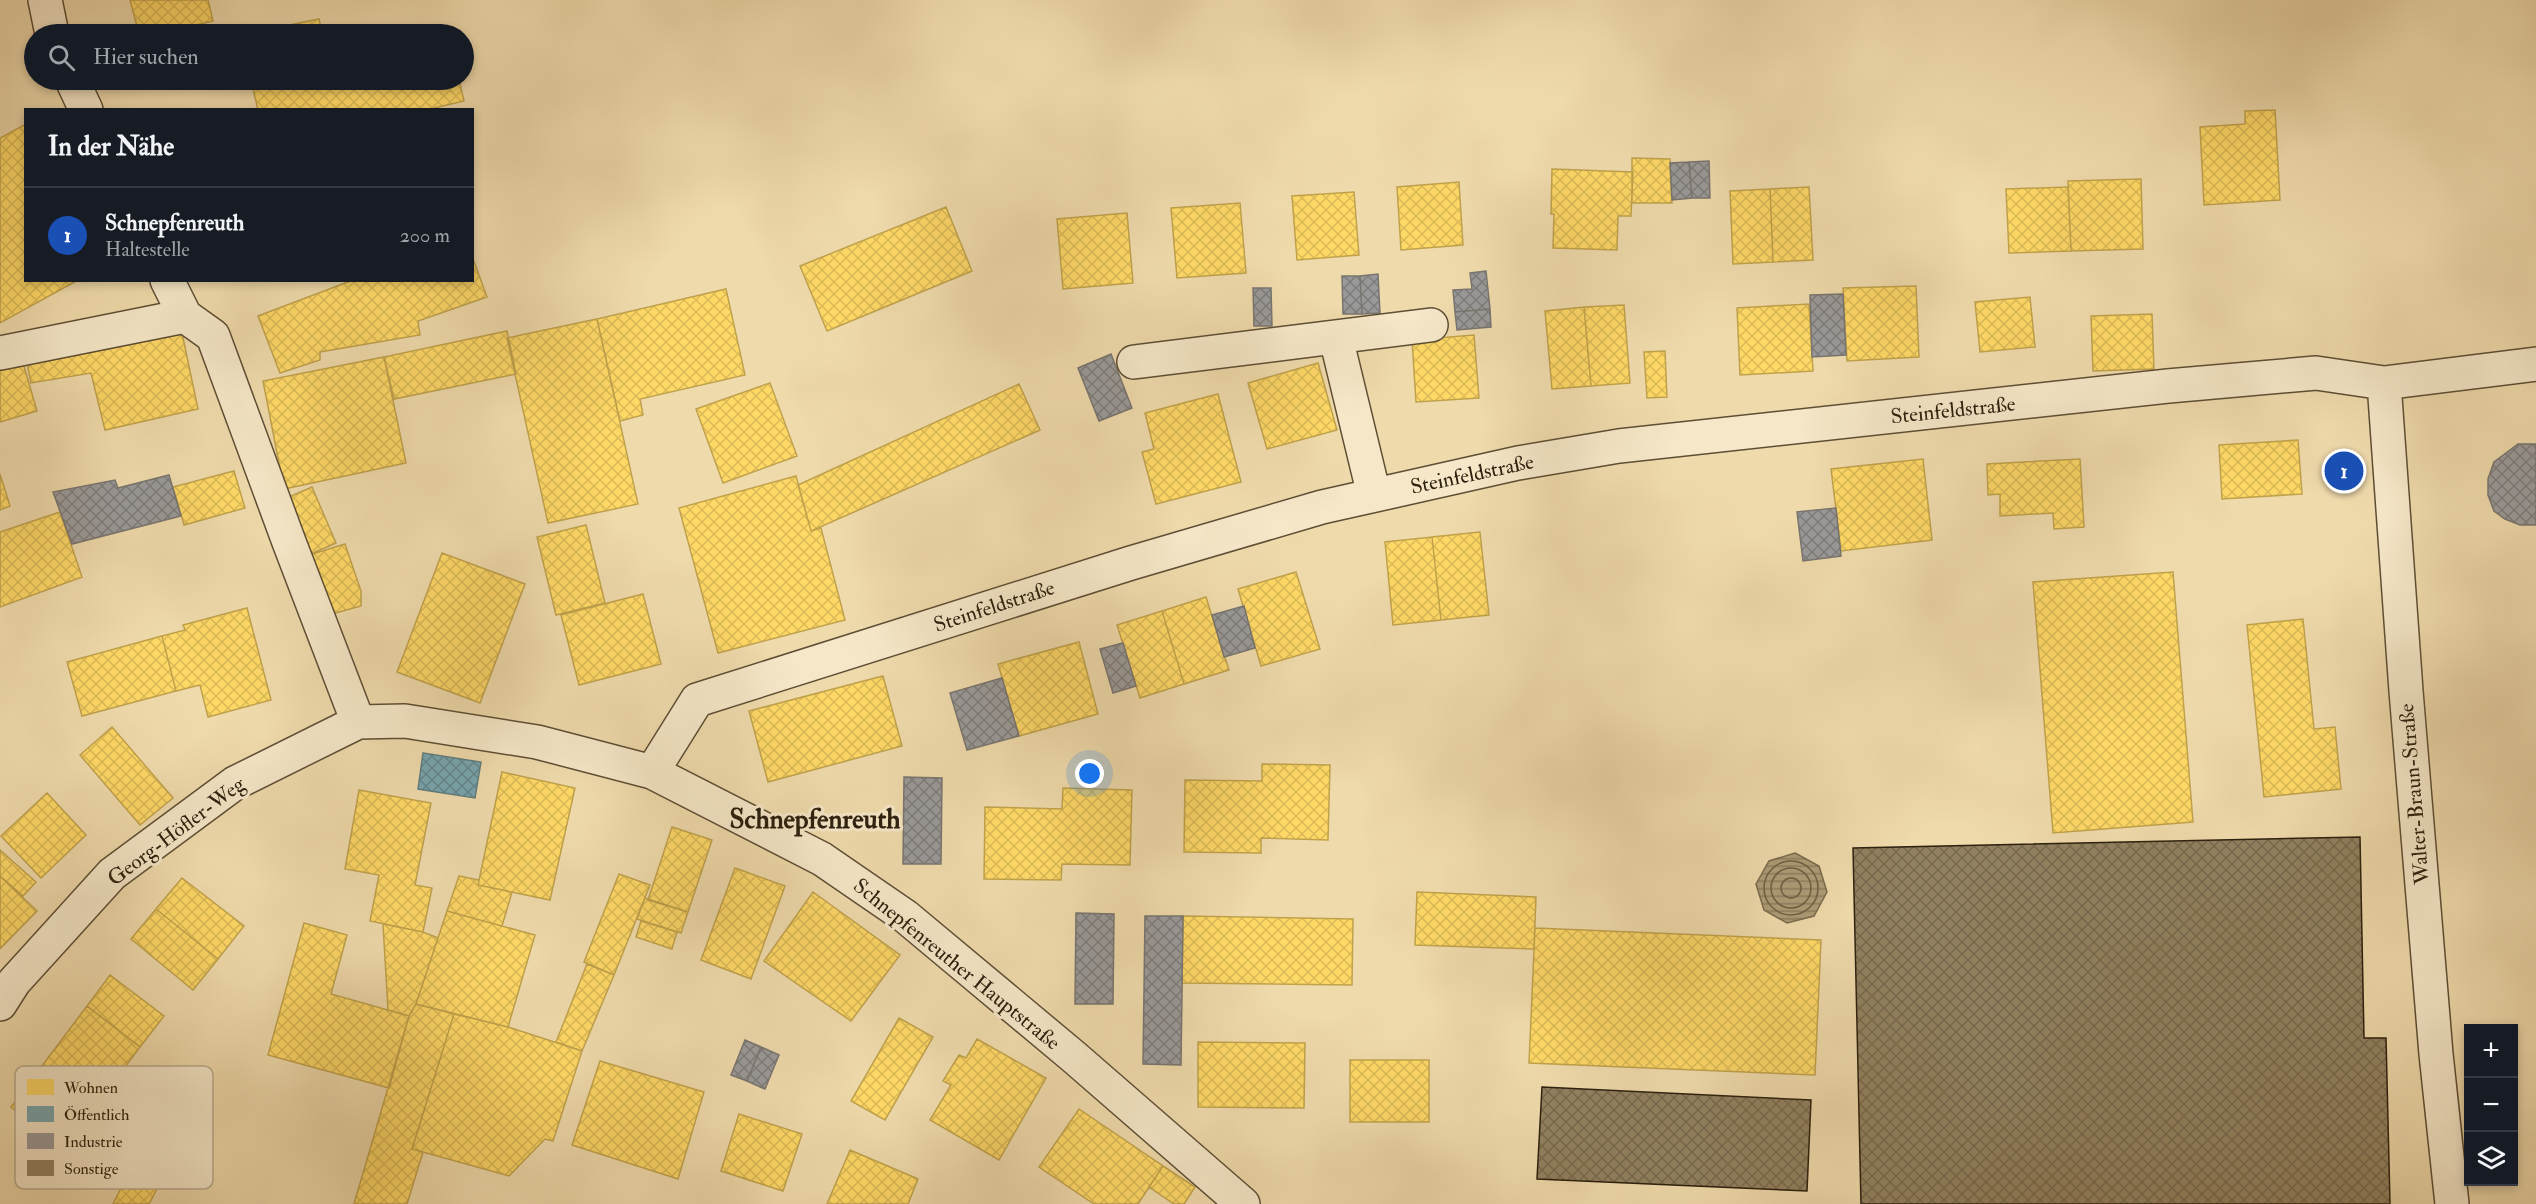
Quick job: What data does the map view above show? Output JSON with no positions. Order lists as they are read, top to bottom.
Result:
{
  "streets": {
    "street": [
      "Steinfeldstraße",
      "Walter-Braun-Straße",
      "Georg-Höfler-Weg",
      "Schnepfenreuther Hauptstraße"
    ]
  },
  "crossings": [
    ["Steinfeldstraße", "Walter-Braun-Straße"],
    ["Steinfeldstraße", "Schnepfenreuther Hauptstraße"],
    ["Georg-Höfler-Weg", "Schnepfenreuther Hauptstraße"]
  ],
  "districts": ["Schnepfenreuth"],
  "legend": [
    "Wohnen",
    "Öffentlich",
    "Industrie",
    "Sonstige"
  ],
  "page": {
    "search": "Hier suchen",
    "heading": "In der Nähe",
    "list": [
      {
        "mark": "1",
        "name": "Schnepfenreuth",
        "note": "Haltestelle",
        "value": "200 m"
      }
    ],
    "pins": "1",
    "map_buttons": ["+", "−"]
  }
}
